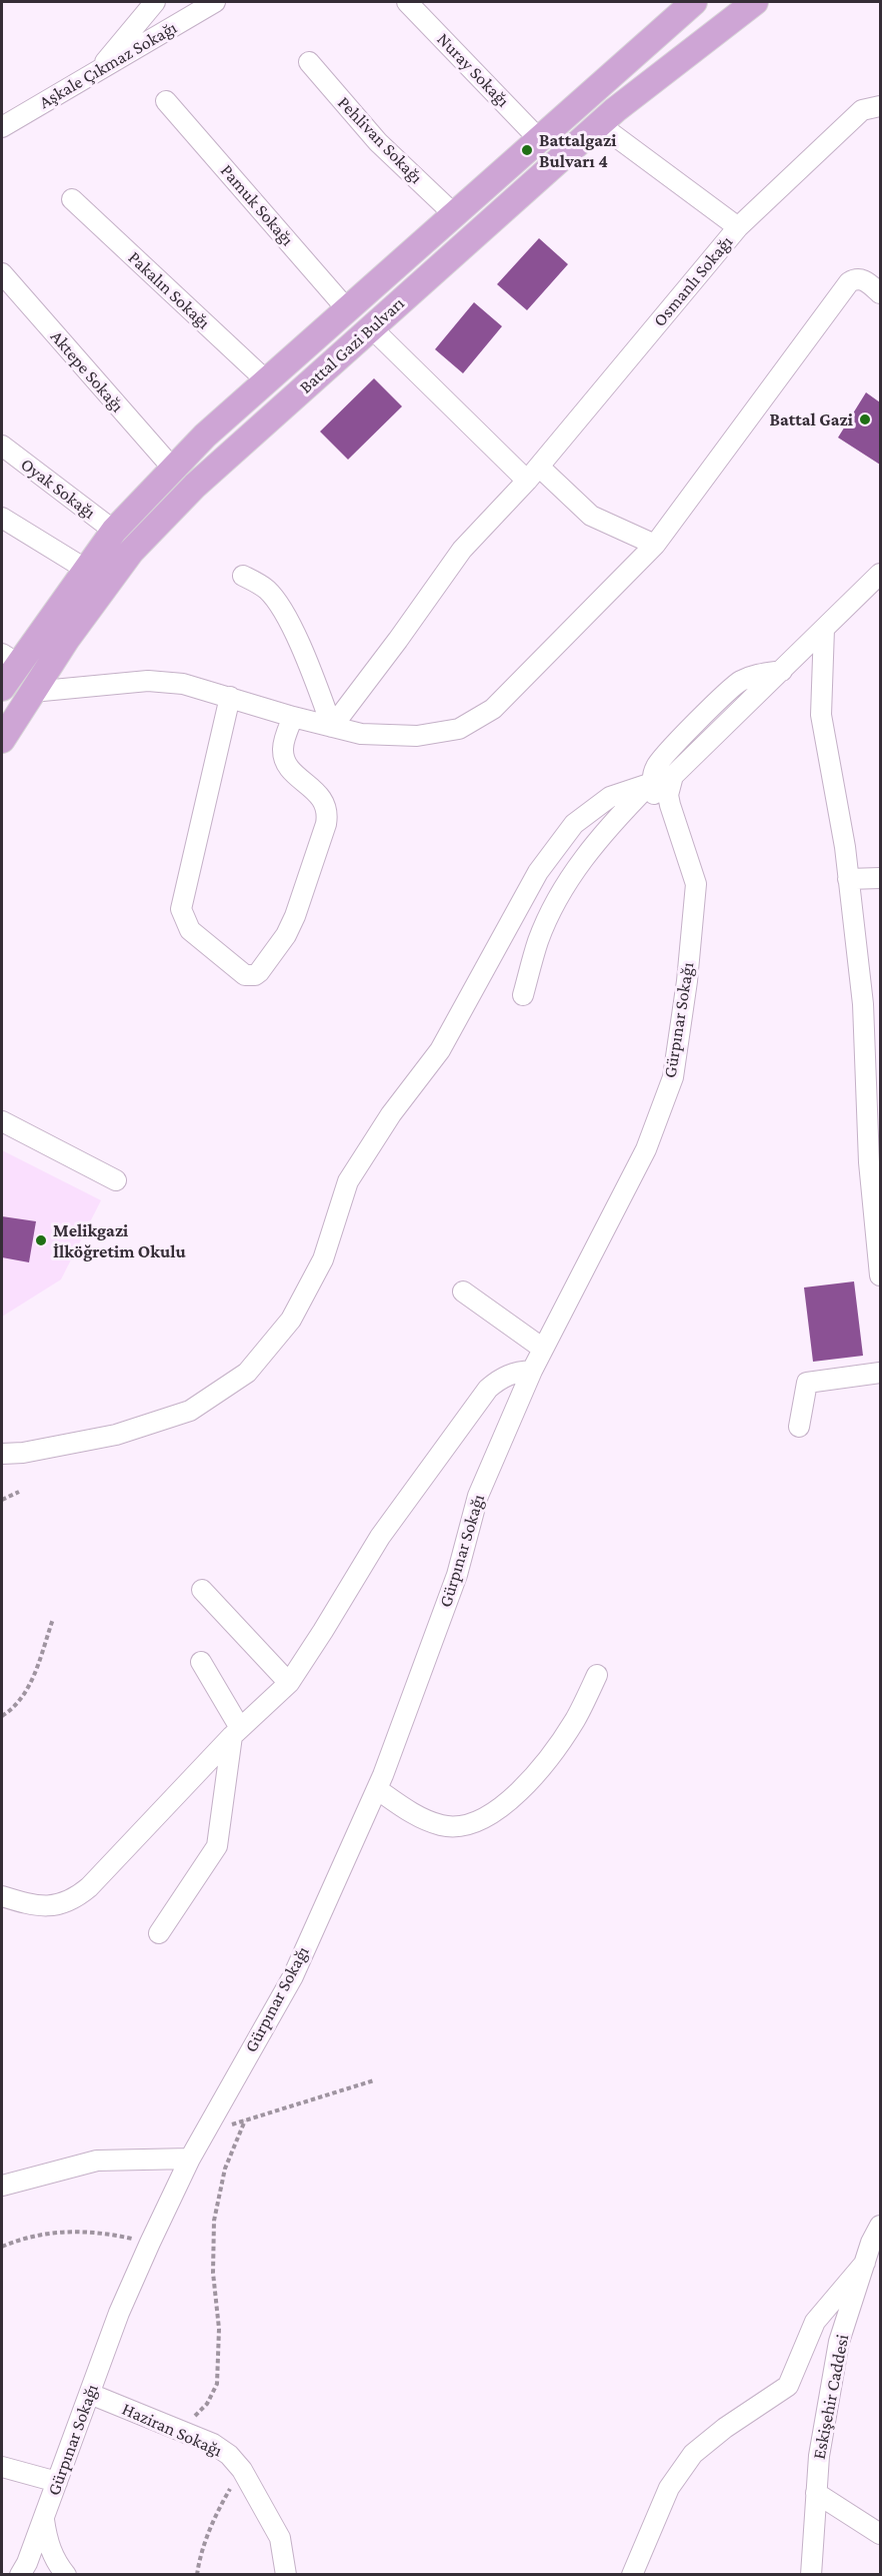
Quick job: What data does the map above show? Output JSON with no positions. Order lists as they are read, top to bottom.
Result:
{
  "streets": {
    "main road": ["Battal Gazi Bulvarı"],
    "street": [
      "Aşkale Çıkmaz Sokağı",
      "Nuray Sokağı",
      "Pehlivan Sokağı",
      "Pamuk Sokağı",
      "Osmanlı Sokağı",
      "Pakalın Sokağı",
      "Aktepe Sokağı",
      "Oyak Sokağı",
      "Gürpınar Sokağı",
      "Eskişehir Caddesi",
      "Haziran Sokağı"
    ]
  },
  "crossings": [
    ["Nuray Sokağı", "Battal Gazi Bulvarı"],
    ["Pehlivan Sokağı", "Battal Gazi Bulvarı"],
    ["Pamuk Sokağı", "Battal Gazi Bulvarı"],
    ["Pakalın Sokağı", "Battal Gazi Bulvarı"],
    ["Battal Gazi Bulvarı", "Aktepe Sokağı"],
    ["Battal Gazi Bulvarı", "Oyak Sokağı"],
    ["Gürpınar Sokağı", "Haziran Sokağı"]
  ],
  "places": ["Battalgazi Bulvarı 4", "Battal Gazi", "Melikgazi İlköğretim Okulu"]
}
